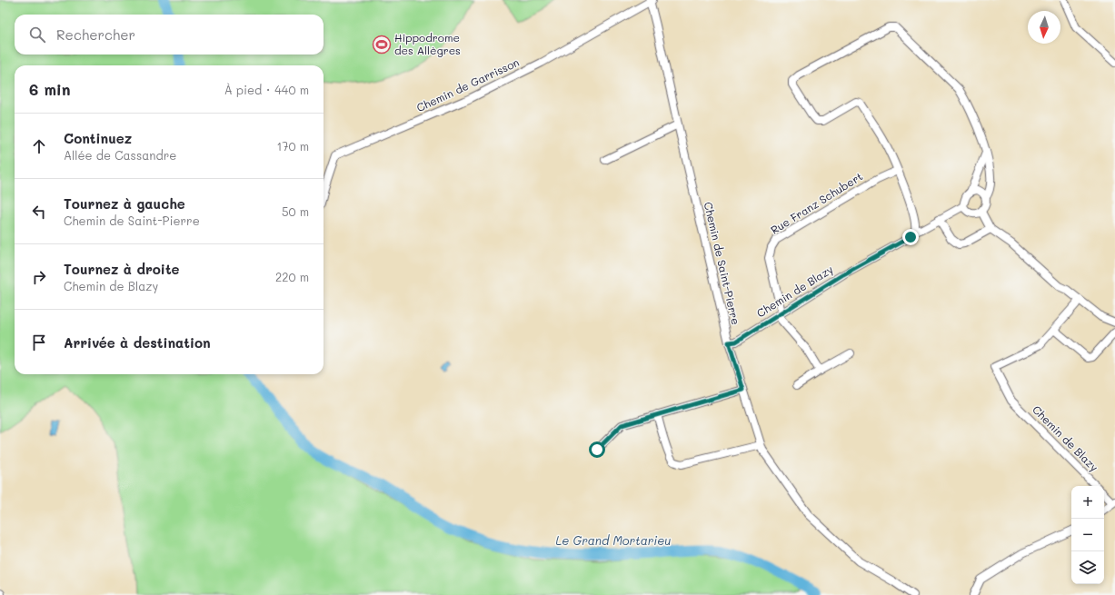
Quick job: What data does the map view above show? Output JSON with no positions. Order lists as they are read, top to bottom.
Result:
{
  "streets": {
    "street": [
      "Chemin de Garrisson",
      "Rue Franz Schubert",
      "Chemin de Saint-Pierre",
      "Chemin de Blazy"
    ]
  },
  "crossings": [
    ["Chemin de Garrisson", "Chemin de Saint-Pierre"],
    ["Rue Franz Schubert", "Chemin de Blazy"],
    ["Chemin de Saint-Pierre", "Chemin de Blazy"]
  ],
  "water": ["Le Grand Mortarieu"],
  "places": {
    "sports": ["Hippodrome des Allègres"]
  },
  "north": "bottom",
  "page": {
    "search": "Rechercher",
    "heading": ["6 min", "À pied · 440 m"],
    "list": [
      ["Continuez", "Allée de Cassandre", "170 m"],
      ["Tournez à gauche", "Chemin de Saint-Pierre", "50 m"],
      ["Tournez à droite", "Chemin de Blazy", "220 m"],
      "Arrivée à destination"
    ],
    "map_buttons": ["+", "−"]
  }
}
